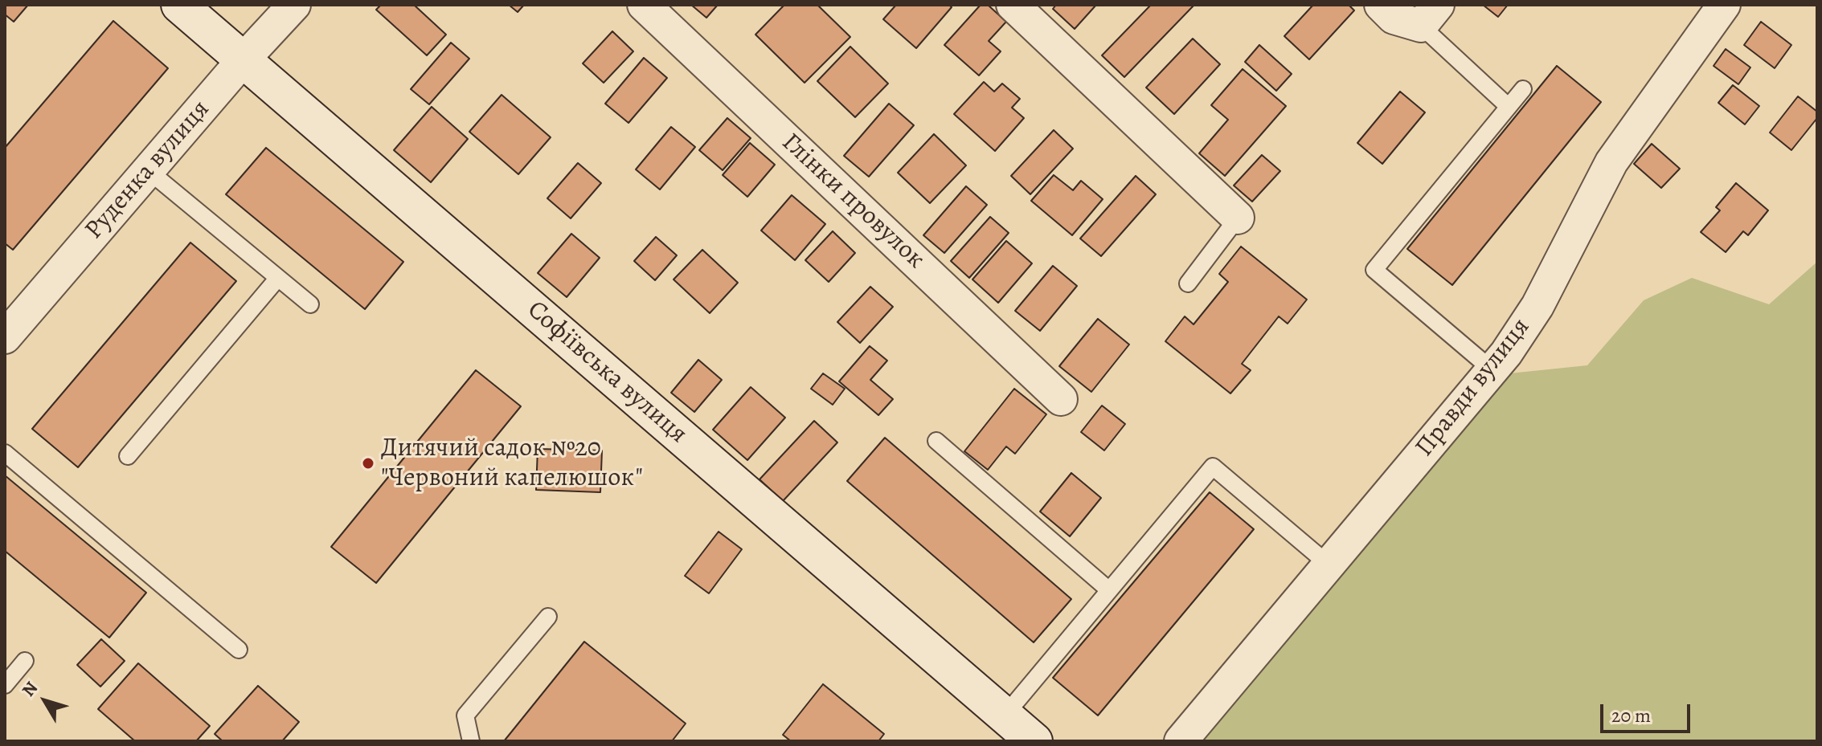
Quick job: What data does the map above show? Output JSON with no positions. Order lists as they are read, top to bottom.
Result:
{
  "streets": {
    "street": [
      "Руденка вулиця",
      "Глінки провулок",
      "Софіївська вулиця",
      "Правди вулиця"
    ]
  },
  "crossings": [
    ["Руденка вулиця", "Софіївська вулиця"]
  ],
  "places": ["Дитячий садок №20 \"Червоний капелюшок\""],
  "scale_bar": "20 m",
  "north": "top left"
}
